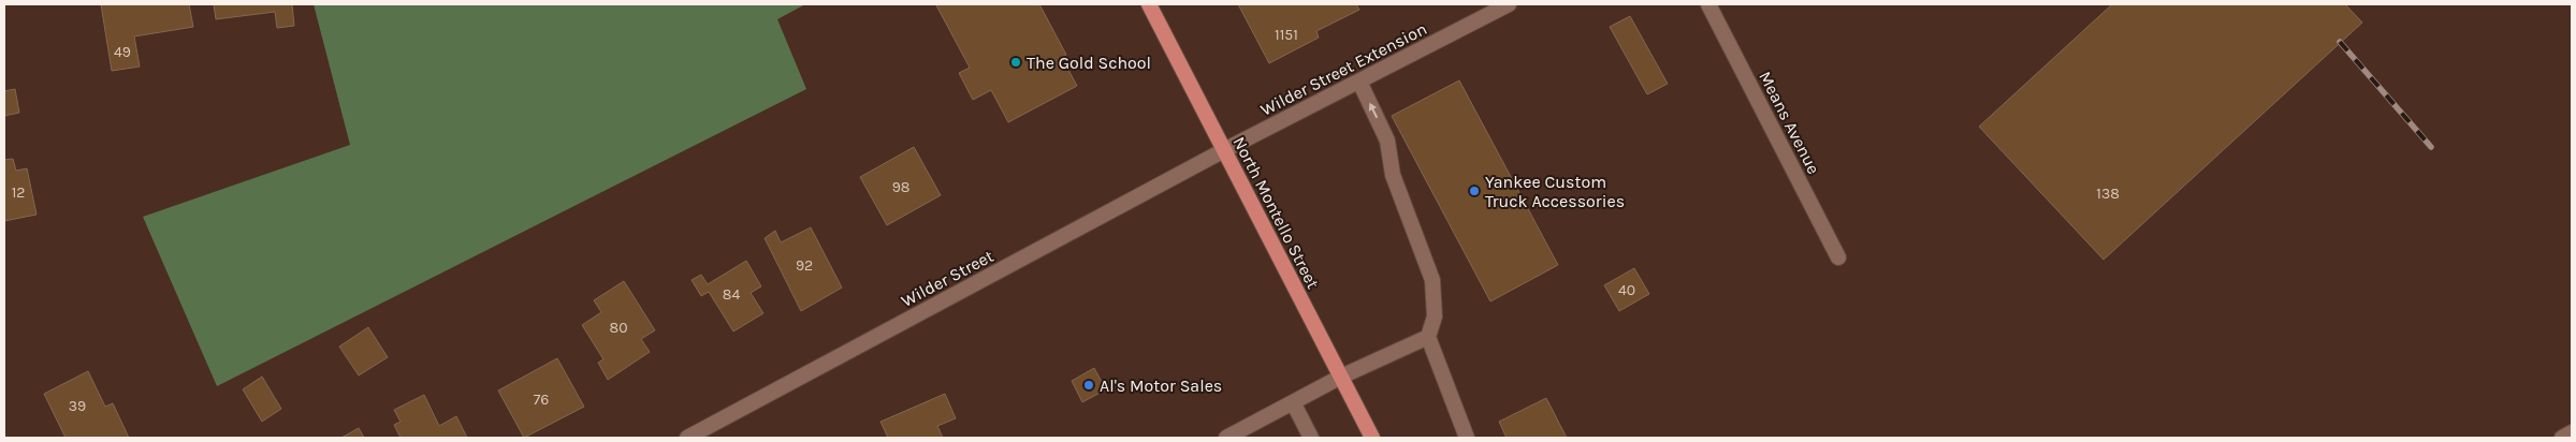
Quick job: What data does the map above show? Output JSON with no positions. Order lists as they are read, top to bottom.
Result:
{
  "streets": {
    "main road": ["North Montello Street"],
    "street": ["Wilder Street Extension", "Means Avenue", "Wilder Street"]
  },
  "crossings": [
    ["Wilder Street Extension", "North Montello Street"],
    ["Wilder Street Extension", "Wilder Street"],
    ["North Montello Street", "Wilder Street"]
  ],
  "places": ["The Gold School", "Yankee Custom Truck Accessories", "Al's Motor Sales"],
  "house_numbers": [
    "1151",
    "49",
    "98",
    "12",
    "138",
    "92",
    "40",
    "84",
    "80",
    "76",
    "39"
  ]
}
